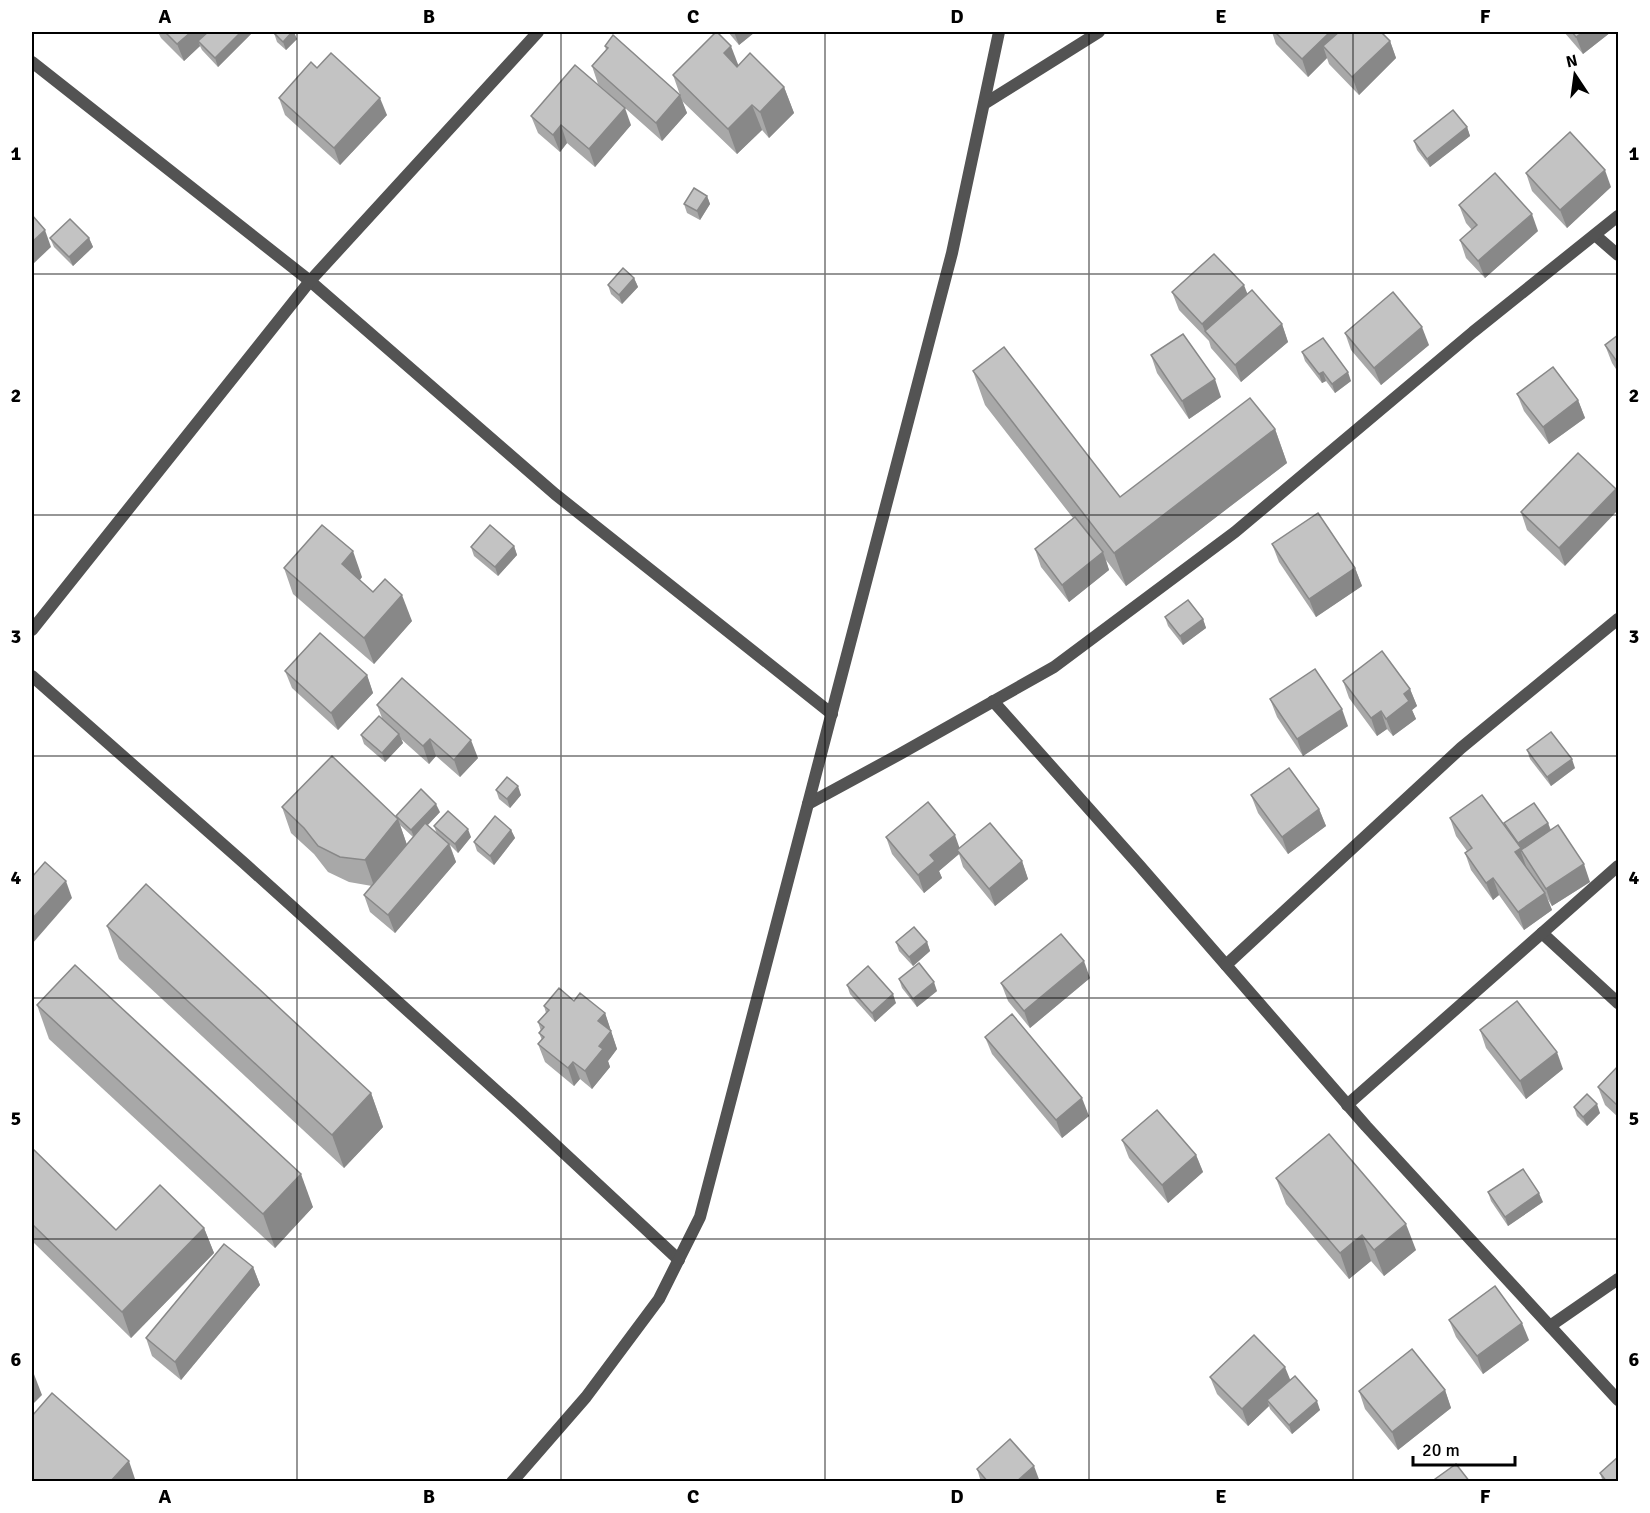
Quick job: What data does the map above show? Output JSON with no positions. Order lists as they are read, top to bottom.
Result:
{
  "scale_bar": "20 m",
  "north": "top",
  "grid": {
    "columns": [
      "A",
      "B",
      "C",
      "D",
      "E",
      "F"
    ],
    "rows": [
      "1",
      "2",
      "3",
      "4",
      "5",
      "6"
    ]
  }
}
